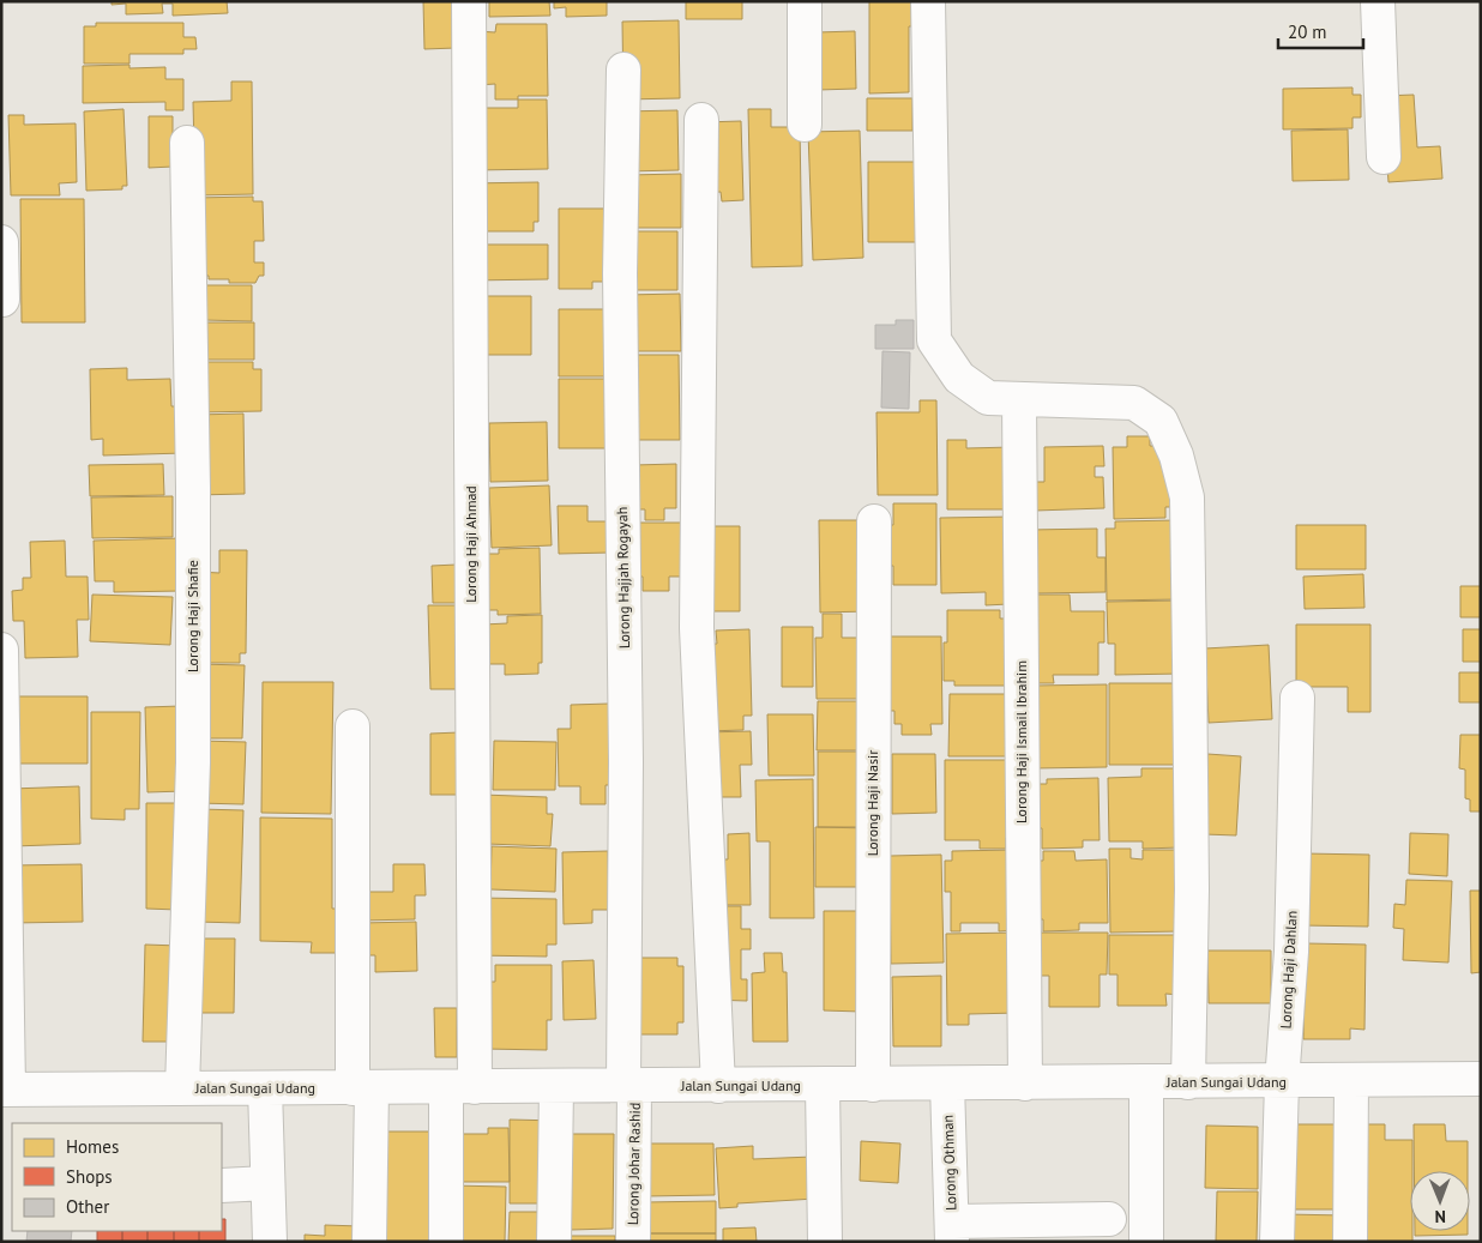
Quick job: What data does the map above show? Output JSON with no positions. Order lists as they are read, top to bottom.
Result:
{
  "streets": {
    "street": [
      "Lorong Haji Ahmad",
      "Lorong Hajjah Rogayah",
      "Lorong Haji Shafie",
      "Lorong Haji Ismail Ibrahim",
      "Lorong Haji Nasir",
      "Lorong Haji Dahlan",
      "Jalan Sungai Udang",
      "Lorong Othman",
      "Lorong Johar Rashid"
    ]
  },
  "crossings": [
    ["Lorong Haji Ahmad", "Jalan Sungai Udang"],
    ["Lorong Hajjah Rogayah", "Jalan Sungai Udang"],
    ["Lorong Hajjah Rogayah", "Lorong Johar Rashid"],
    ["Lorong Haji Shafie", "Jalan Sungai Udang"],
    ["Lorong Haji Ismail Ibrahim", "Jalan Sungai Udang"],
    ["Lorong Haji Nasir", "Jalan Sungai Udang"],
    ["Lorong Haji Dahlan", "Jalan Sungai Udang"],
    ["Jalan Sungai Udang", "Lorong Othman"],
    ["Jalan Sungai Udang", "Lorong Johar Rashid"]
  ],
  "legend": ["Homes", "Shops", "Other"],
  "scale_bar": "20 m",
  "north": "bottom"
}
